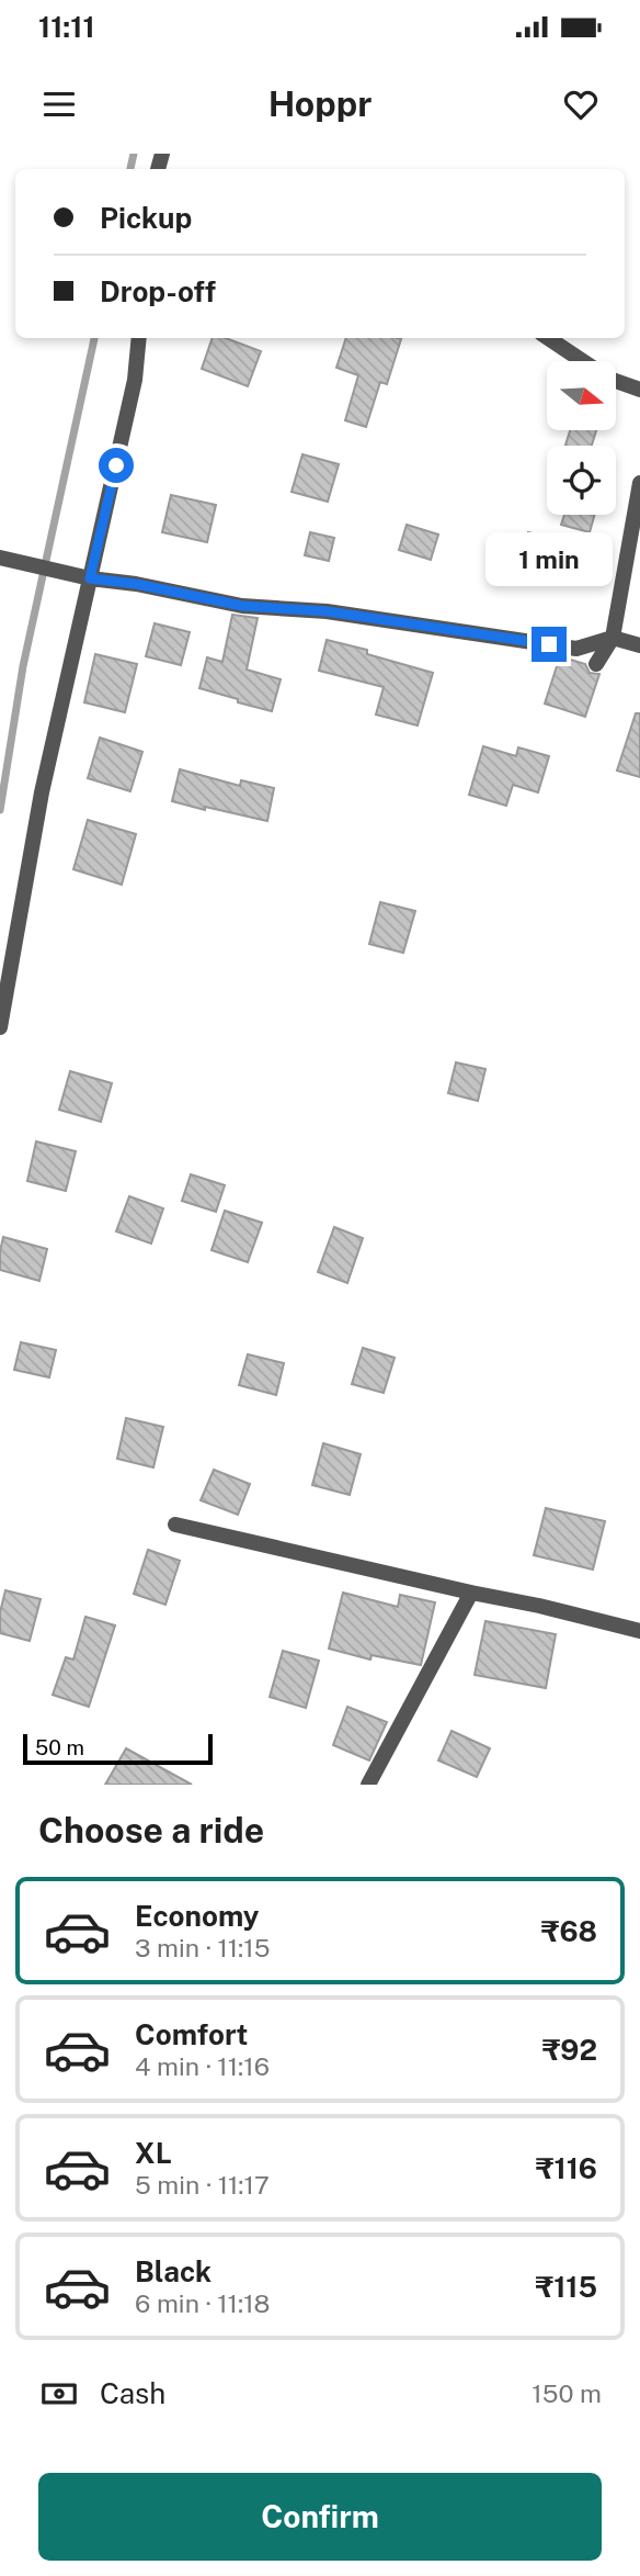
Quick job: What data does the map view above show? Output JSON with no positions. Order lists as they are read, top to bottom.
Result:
{
  "scale_bar": "50 m",
  "north": "right",
  "page": {
    "status": "11:11",
    "header": "Hoppr",
    "banner": ["Pickup", "Drop-off"],
    "bubble": "1 min",
    "scale": "50 m",
    "heading": "Choose a ride",
    "list": [
      {
        "name": "Economy",
        "note": "3 min · 11:15",
        "value": "₹68"
      },
      {
        "name": "Comfort",
        "note": "4 min · 11:16",
        "value": "₹92"
      },
      {
        "name": "XL",
        "note": "5 min · 11:17",
        "value": "₹116"
      },
      {
        "name": "Black",
        "note": "6 min · 11:18",
        "value": "₹115"
      }
    ],
    "pay": ["Cash", "150 m"],
    "buttons": "Confirm"
  }
}
